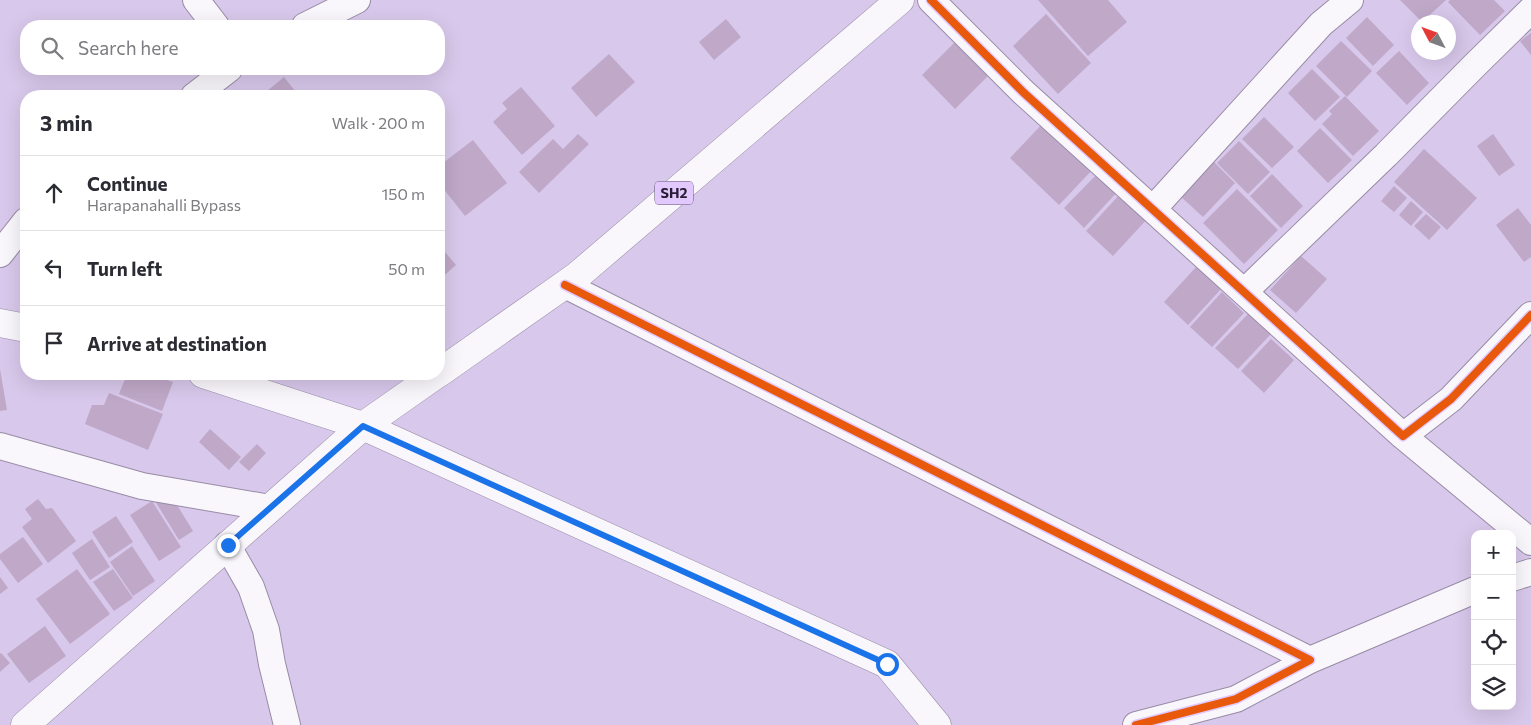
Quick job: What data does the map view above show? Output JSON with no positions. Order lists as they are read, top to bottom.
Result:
{
  "streets": {
    "main road": ["SH2"]
  },
  "north": "top left",
  "page": {
    "search": "Search here",
    "heading": ["3 min", "Walk · 200 m"],
    "list": [
      ["Continue", "Harapanahalli Bypass", "150 m"],
      ["Turn left", "50 m"],
      "Arrive at destination"
    ],
    "map_buttons": ["+", "−"]
  }
}
